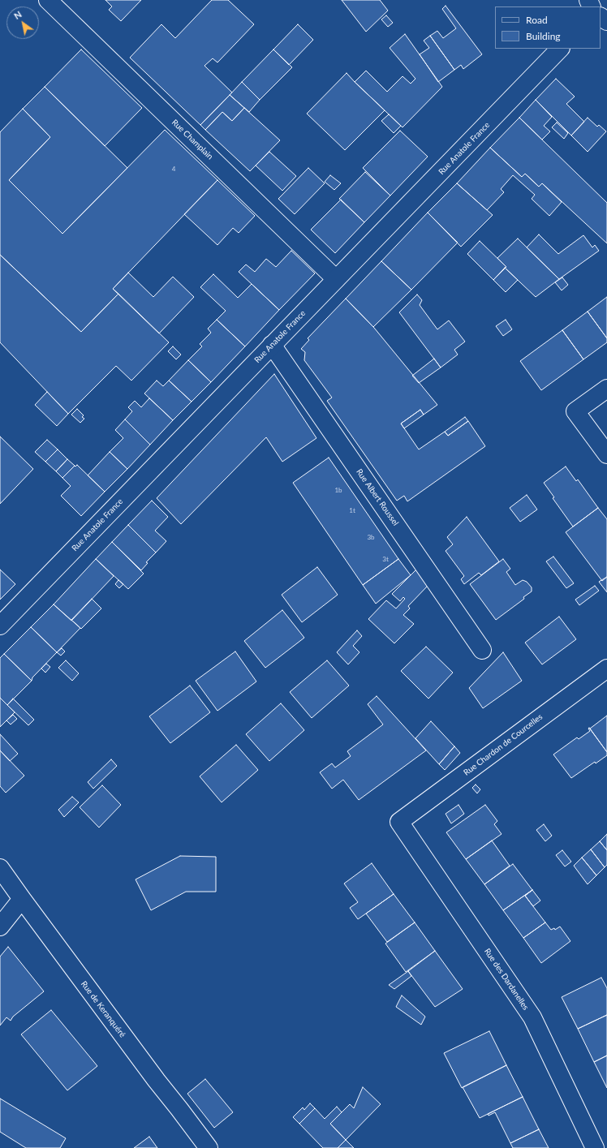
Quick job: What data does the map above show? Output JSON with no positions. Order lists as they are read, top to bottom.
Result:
{
  "streets": {
    "street": [
      "Rue Champlain",
      "Rue Anatole France",
      "Rue Albert Roussel",
      "Rue Chardon de Courcelles",
      "Rue des Dardanelles",
      "Rue de Keranquéré"
    ]
  },
  "crossings": [
    ["Rue Champlain", "Rue Anatole France"],
    ["Rue Anatole France", "Rue Albert Roussel"],
    ["Rue Chardon de Courcelles", "Rue des Dardanelles"]
  ],
  "house_numbers": [
    "4",
    "1b",
    "1t",
    "3b",
    "3t"
  ],
  "legend": ["Road", "Building"],
  "north": "top left"
}
